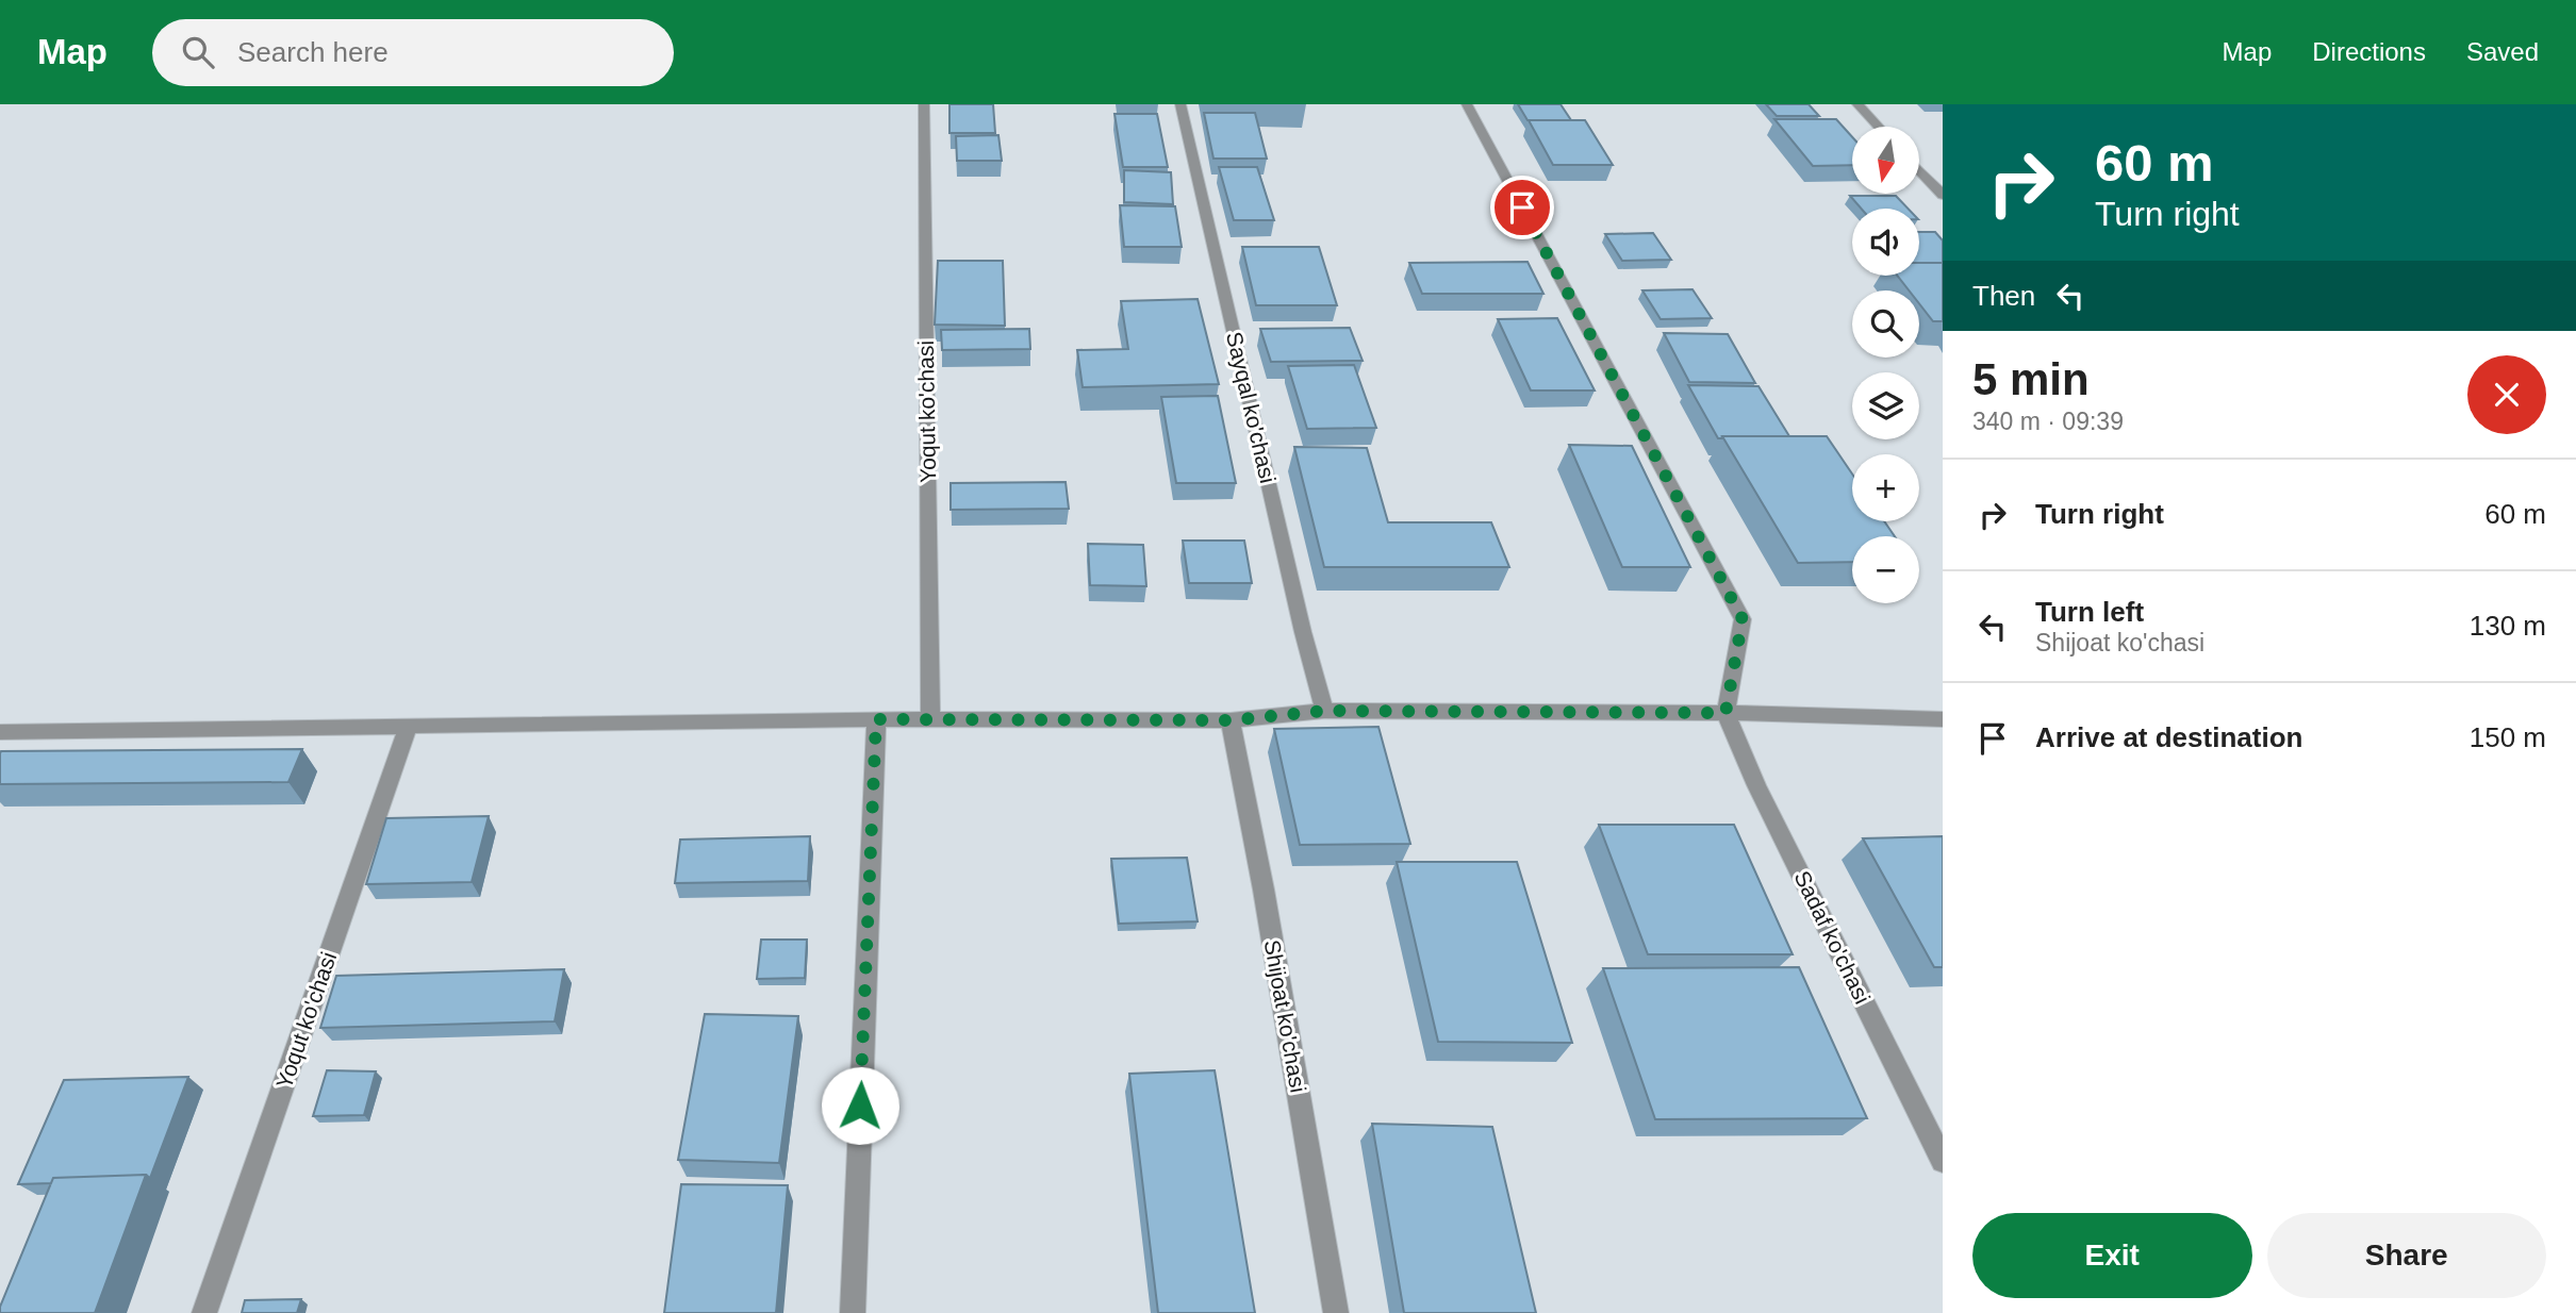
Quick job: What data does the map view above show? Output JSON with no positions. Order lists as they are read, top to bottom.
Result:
{
  "streets": {
    "street": [
      "Sayqal ko'chasi",
      "Yoqut ko'chasi",
      "Sadaf ko'chasi",
      "Shijoat ko'chasi"
    ]
  },
  "north": "bottom",
  "page": {
    "header": "Map",
    "search": "Search here",
    "nav": ["Map", "Directions", "Saved"],
    "turn": ["60 m", "Turn right"],
    "map_buttons": ["+", "−"],
    "then": "Then",
    "heading": ["5 min", "340 m · 09:39"],
    "list": [
      {
        "name": "Turn right",
        "value": "60 m"
      },
      {
        "name": "Turn left",
        "note": "Shijoat ko'chasi",
        "value": "130 m"
      },
      {
        "name": "Arrive at destination",
        "value": "150 m"
      }
    ],
    "buttons": ["Exit", "Share"]
  }
}
